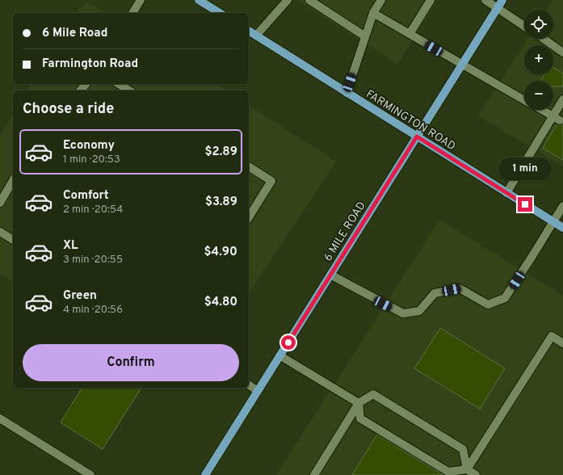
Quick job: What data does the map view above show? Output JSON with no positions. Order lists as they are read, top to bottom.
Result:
{
  "streets": {
    "main road": ["FARMINGTON ROAD", "6 MILE ROAD"]
  },
  "crossings": [
    ["FARMINGTON ROAD", "6 MILE ROAD"]
  ],
  "page": {
    "map_buttons": ["+", "−"],
    "banner": ["6 Mile Road", "Farmington Road"],
    "heading": "Choose a ride",
    "list": [
      {
        "name": "Economy",
        "note": "1 min · 20:53",
        "value": "$2.89"
      },
      {
        "name": "Comfort",
        "note": "2 min · 20:54",
        "value": "$3.89"
      },
      {
        "name": "XL",
        "note": "3 min · 20:55",
        "value": "$4.90"
      },
      {
        "name": "Green",
        "note": "4 min · 20:56",
        "value": "$4.80"
      }
    ],
    "bubble": "1 min",
    "buttons": "Confirm"
  }
}
